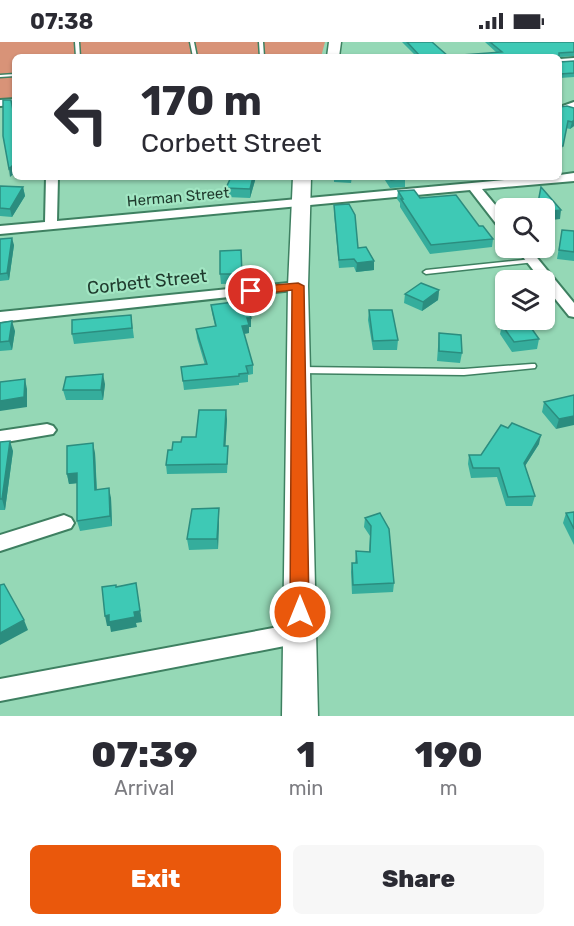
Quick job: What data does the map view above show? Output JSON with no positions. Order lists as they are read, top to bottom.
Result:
{
  "streets": {
    "street": ["Herman Street", "Corbett Street"]
  },
  "page": {
    "status": "07:38",
    "turn": ["170 m", "Corbett Street"],
    "eta": [
      "07:39",
      "Arrival",
      "1",
      "min",
      "190",
      "m"
    ],
    "buttons": ["Exit", "Share"]
  }
}
